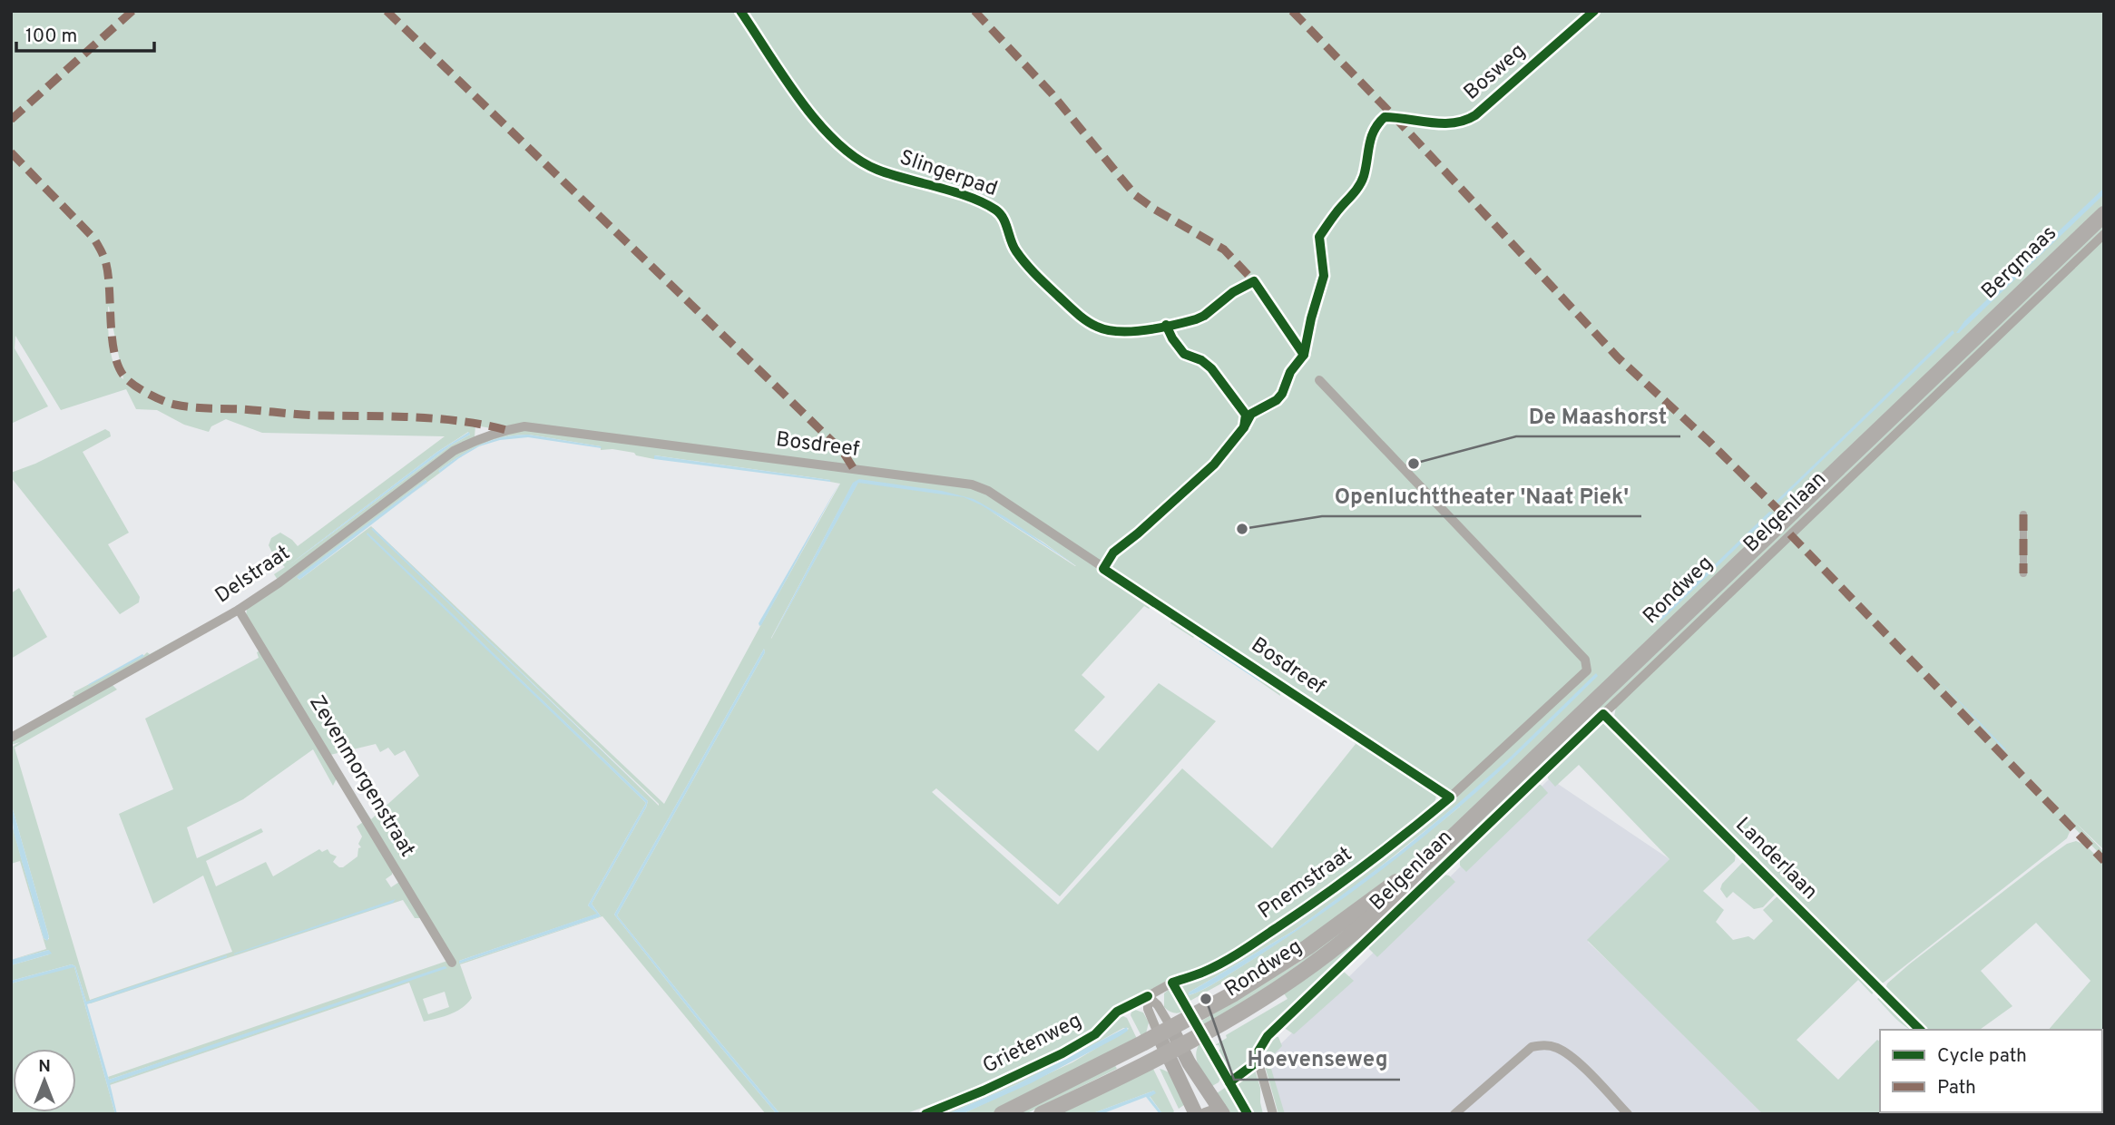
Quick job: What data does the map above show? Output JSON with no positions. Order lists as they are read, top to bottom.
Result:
{
  "streets": {
    "main road": ["Bergmaas", "Rondweg"],
    "street": [
      "Bosdreef",
      "Belgenlaan",
      "Delstraat",
      "Zevenmorgenstraat",
      "Landerlaan",
      "Pnemstraat"
    ],
    "cycle path": ["Bosweg", "Slingerpad", "Grietenweg"]
  },
  "crossings": [
    ["Bergmaas", "Belgenlaan"],
    ["Bergmaas", "Rondweg"],
    ["Bosdreef", "Delstraat"],
    ["Bosdreef", "Pnemstraat"],
    ["Belgenlaan", "Rondweg"],
    ["Belgenlaan", "Landerlaan"],
    ["Delstraat", "Zevenmorgenstraat"]
  ],
  "places": ["De Maashorst", "Openluchttheater 'Naat Piek'", "Hoevenseweg"],
  "legend": ["Cycle path", "Path"],
  "scale_bar": "100 m",
  "north": "top"
}
